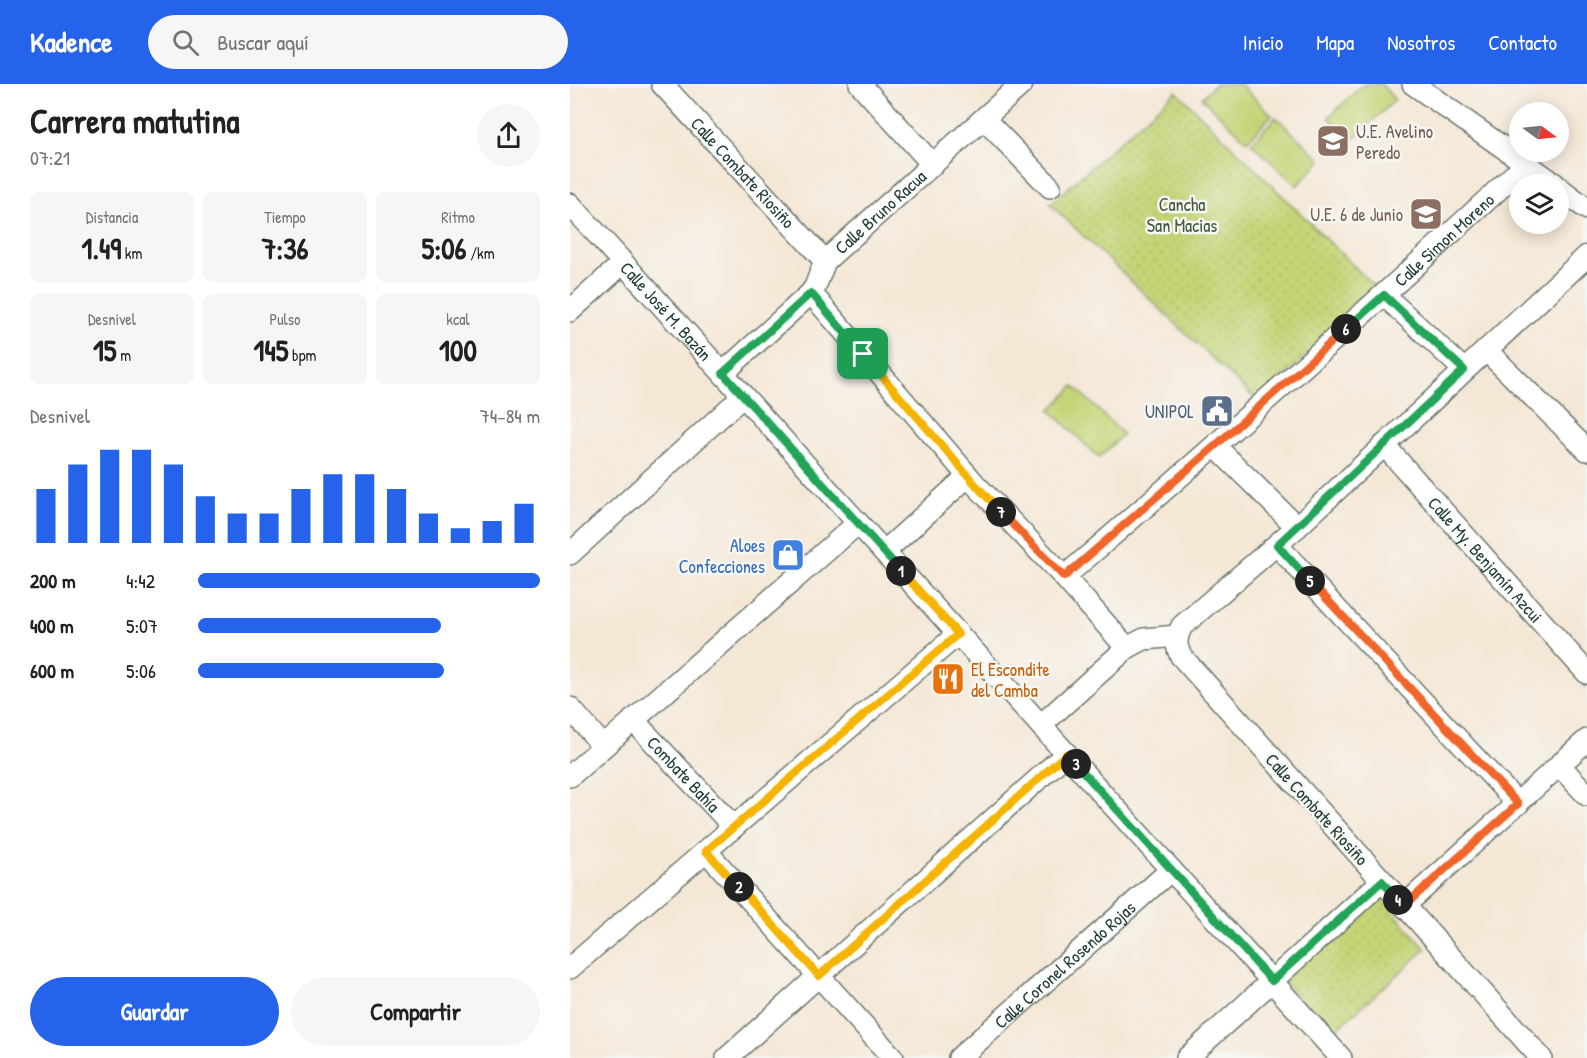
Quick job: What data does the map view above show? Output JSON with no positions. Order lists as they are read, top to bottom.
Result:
{
  "streets": {
    "street": [
      "Calle Combate Riosiño",
      "Calle Bruno Racua",
      "Calle Simon Moreno",
      "Calle José M. Bazán",
      "Calle My. Benjamín Azcui",
      "Combate Bahía",
      "Calle Coronel Rosendo Rojas"
    ]
  },
  "crossings": [
    ["Calle Combate Riosiño", "Calle Bruno Racua"],
    ["Calle Bruno Racua", "Calle José M. Bazán"],
    ["Calle José M. Bazán", "Calle Coronel Rosendo Rojas"]
  ],
  "parks": ["Cancha San Macias"],
  "places": {
    "school or university": ["U.E. Avelino Peredo", "U.E. 6 de Junio"],
    "public building": ["UNIPOL"],
    "shop": ["Aloes Confecciones"],
    "restaurant": ["El Escondite del Camba"]
  },
  "north": "right",
  "page": {
    "header": "Kadence",
    "search": "Buscar aquí",
    "nav": [
      "Inicio",
      "Mapa",
      "Nosotros",
      "Contacto"
    ],
    "heading": ["Carrera matutina", "07:21"],
    "stats": [
      ["Distancia", "1.49 km"],
      ["Tiempo", "7:36"],
      ["Ritmo", "5:06 /km"],
      ["Desnivel", "15 m"],
      ["Pulso", "145 bpm"],
      ["kcal", "100"]
    ],
    "pins": [
      "6",
      "7",
      "1",
      "5",
      "3",
      "2",
      "4"
    ],
    "chart": ["Desnivel", "74–84 m"],
    "list": [
      {
        "name": "200 m",
        "note": "4:42"
      },
      {
        "name": "400 m",
        "note": "5:07"
      },
      {
        "name": "600 m",
        "note": "5:06"
      }
    ],
    "buttons": ["Guardar", "Compartir"]
  }
}
